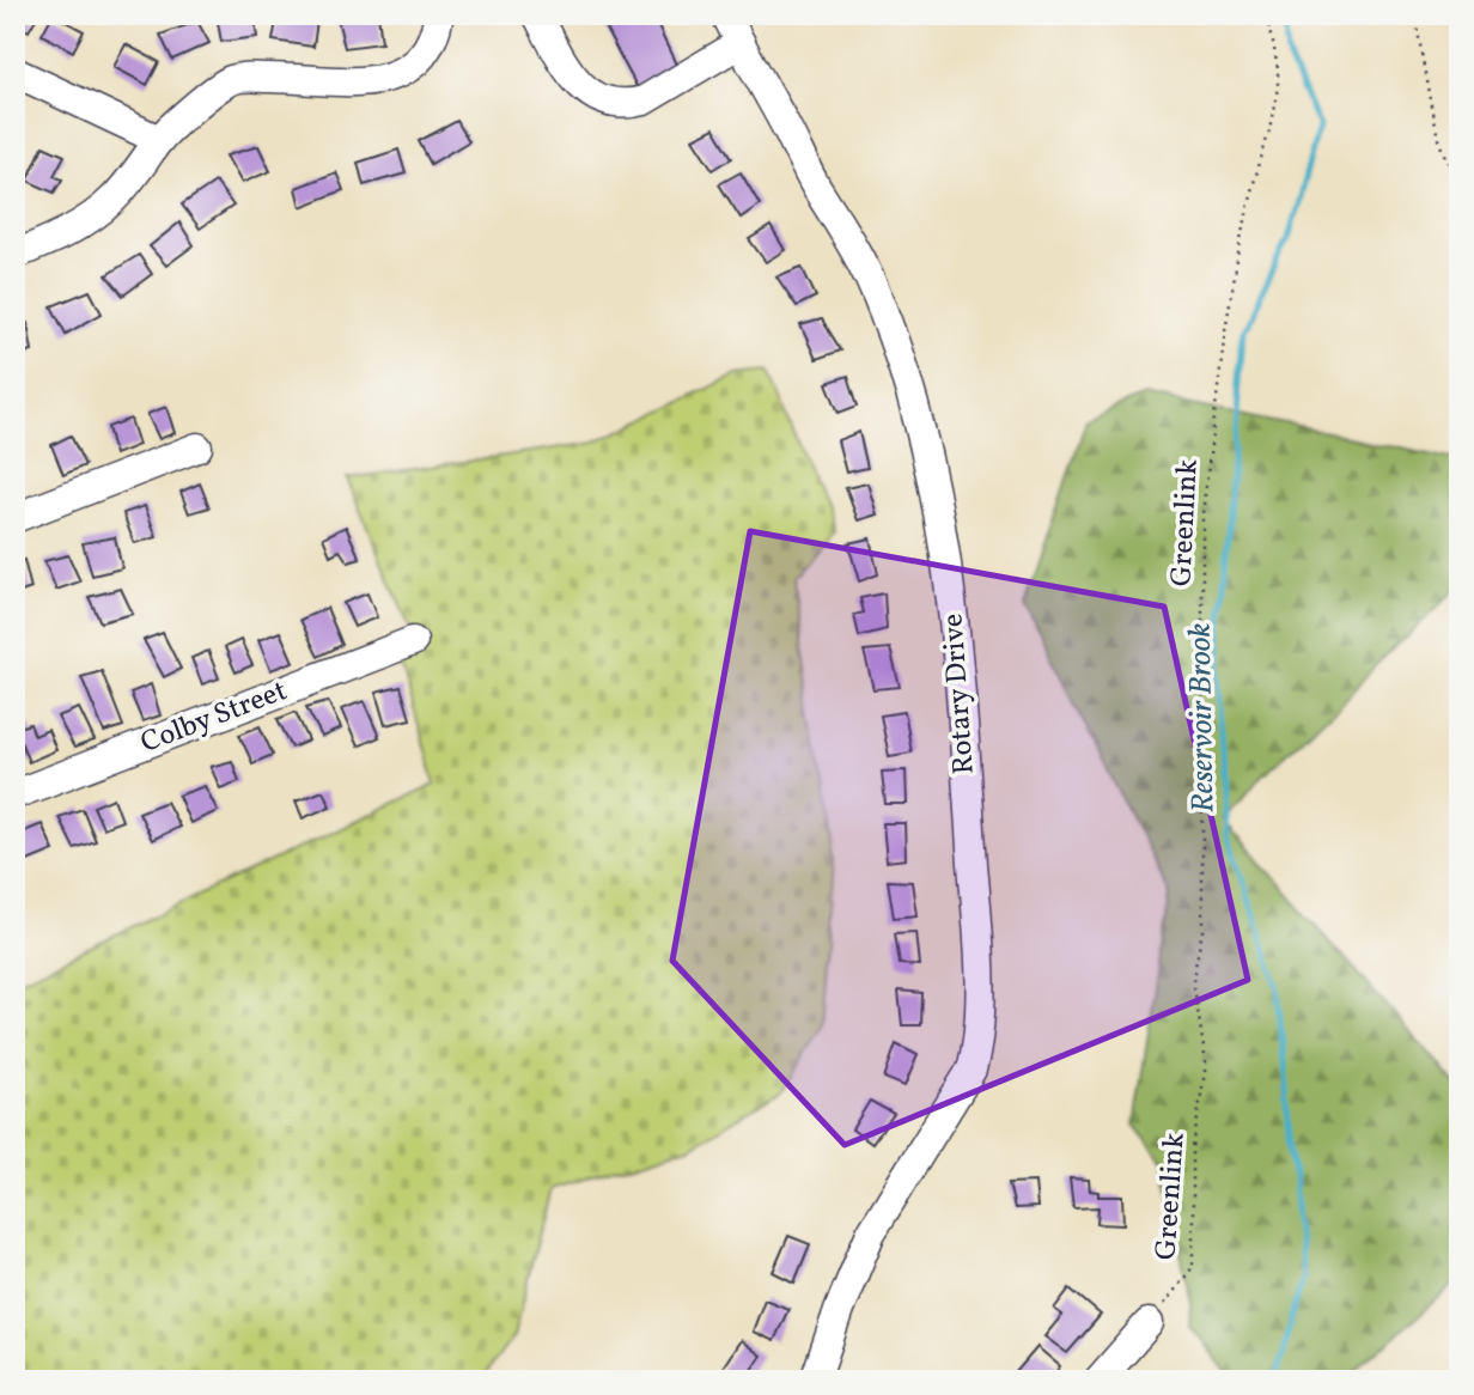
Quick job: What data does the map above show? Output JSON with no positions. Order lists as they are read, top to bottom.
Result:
{
  "streets": {
    "street": ["Rotary Drive", "Colby Street"],
    "path": ["Greenlink"]
  },
  "water": ["Reservoir Brook"]
}
